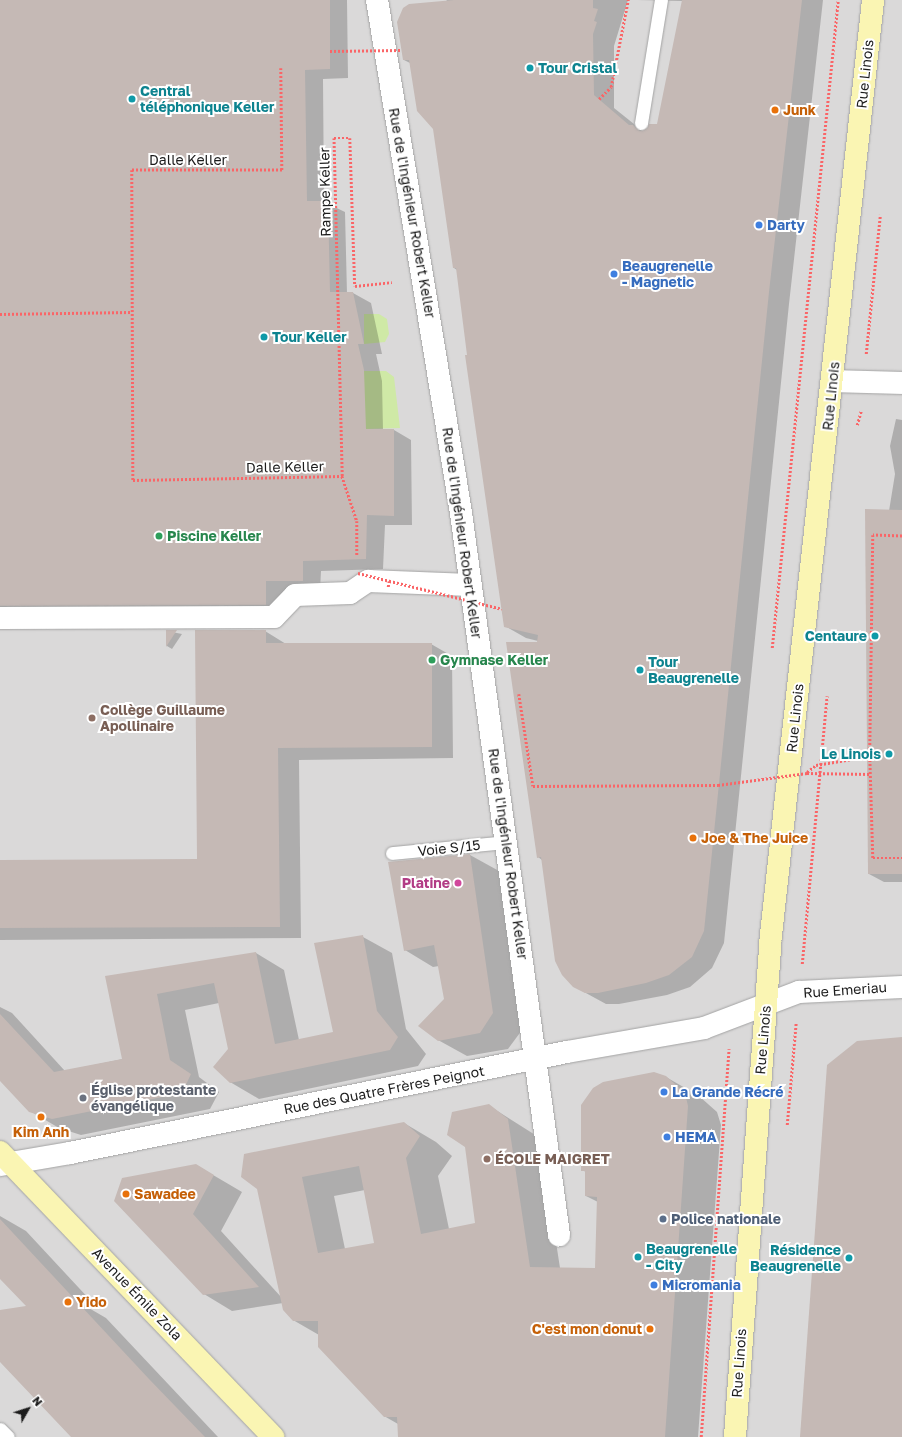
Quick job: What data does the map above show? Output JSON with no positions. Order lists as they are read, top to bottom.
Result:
{
  "streets": {
    "street": [
      "Rue Linois",
      "Rue de l'Ingénieur Robert Keller",
      "Rue Emeriau",
      "Rue des Quatre Frères Peignot",
      "Avenue Émile Zola"
    ],
    "lane": ["Voie S/15"],
    "path": ["Dalle Keller", "Rampe Keller"]
  },
  "crossings": [
    ["Rue Linois", "Rue Emeriau"],
    ["Rue Linois", "Rue des Quatre Frères Peignot"],
    ["Dalle Keller", "Rampe Keller"],
    ["Rue de l'Ingénieur Robert Keller", "Voie S/15"],
    ["Rue de l'Ingénieur Robert Keller", "Rue des Quatre Frères Peignot"],
    ["Rue Emeriau", "Rue des Quatre Frères Peignot"],
    ["Rue des Quatre Frères Peignot", "Avenue Émile Zola"]
  ],
  "places": [
    "Tour Cristal",
    "Central téléphonique Keller",
    "Junk",
    "Darty",
    "Beaugrenelle - Magnetic",
    "Tour Keller",
    "Piscine Keller",
    "Centaure",
    "Gymnase Keller",
    "Tour Beaugrenelle",
    "Collège Guillaume Apollinaire",
    "Le Linois",
    "Joe & The Juice",
    "Platine",
    "La Grande Récré",
    "Église protestante évangélique",
    "Kim Anh",
    "HEMA",
    "ÉCOLE MAIGRET",
    "Sawadee",
    "Police nationale",
    "Beaugrenelle - City",
    "Résidence Beaugrenelle",
    "Micromania",
    "Yido",
    "C'est mon donut"
  ],
  "north": "top right"
}
